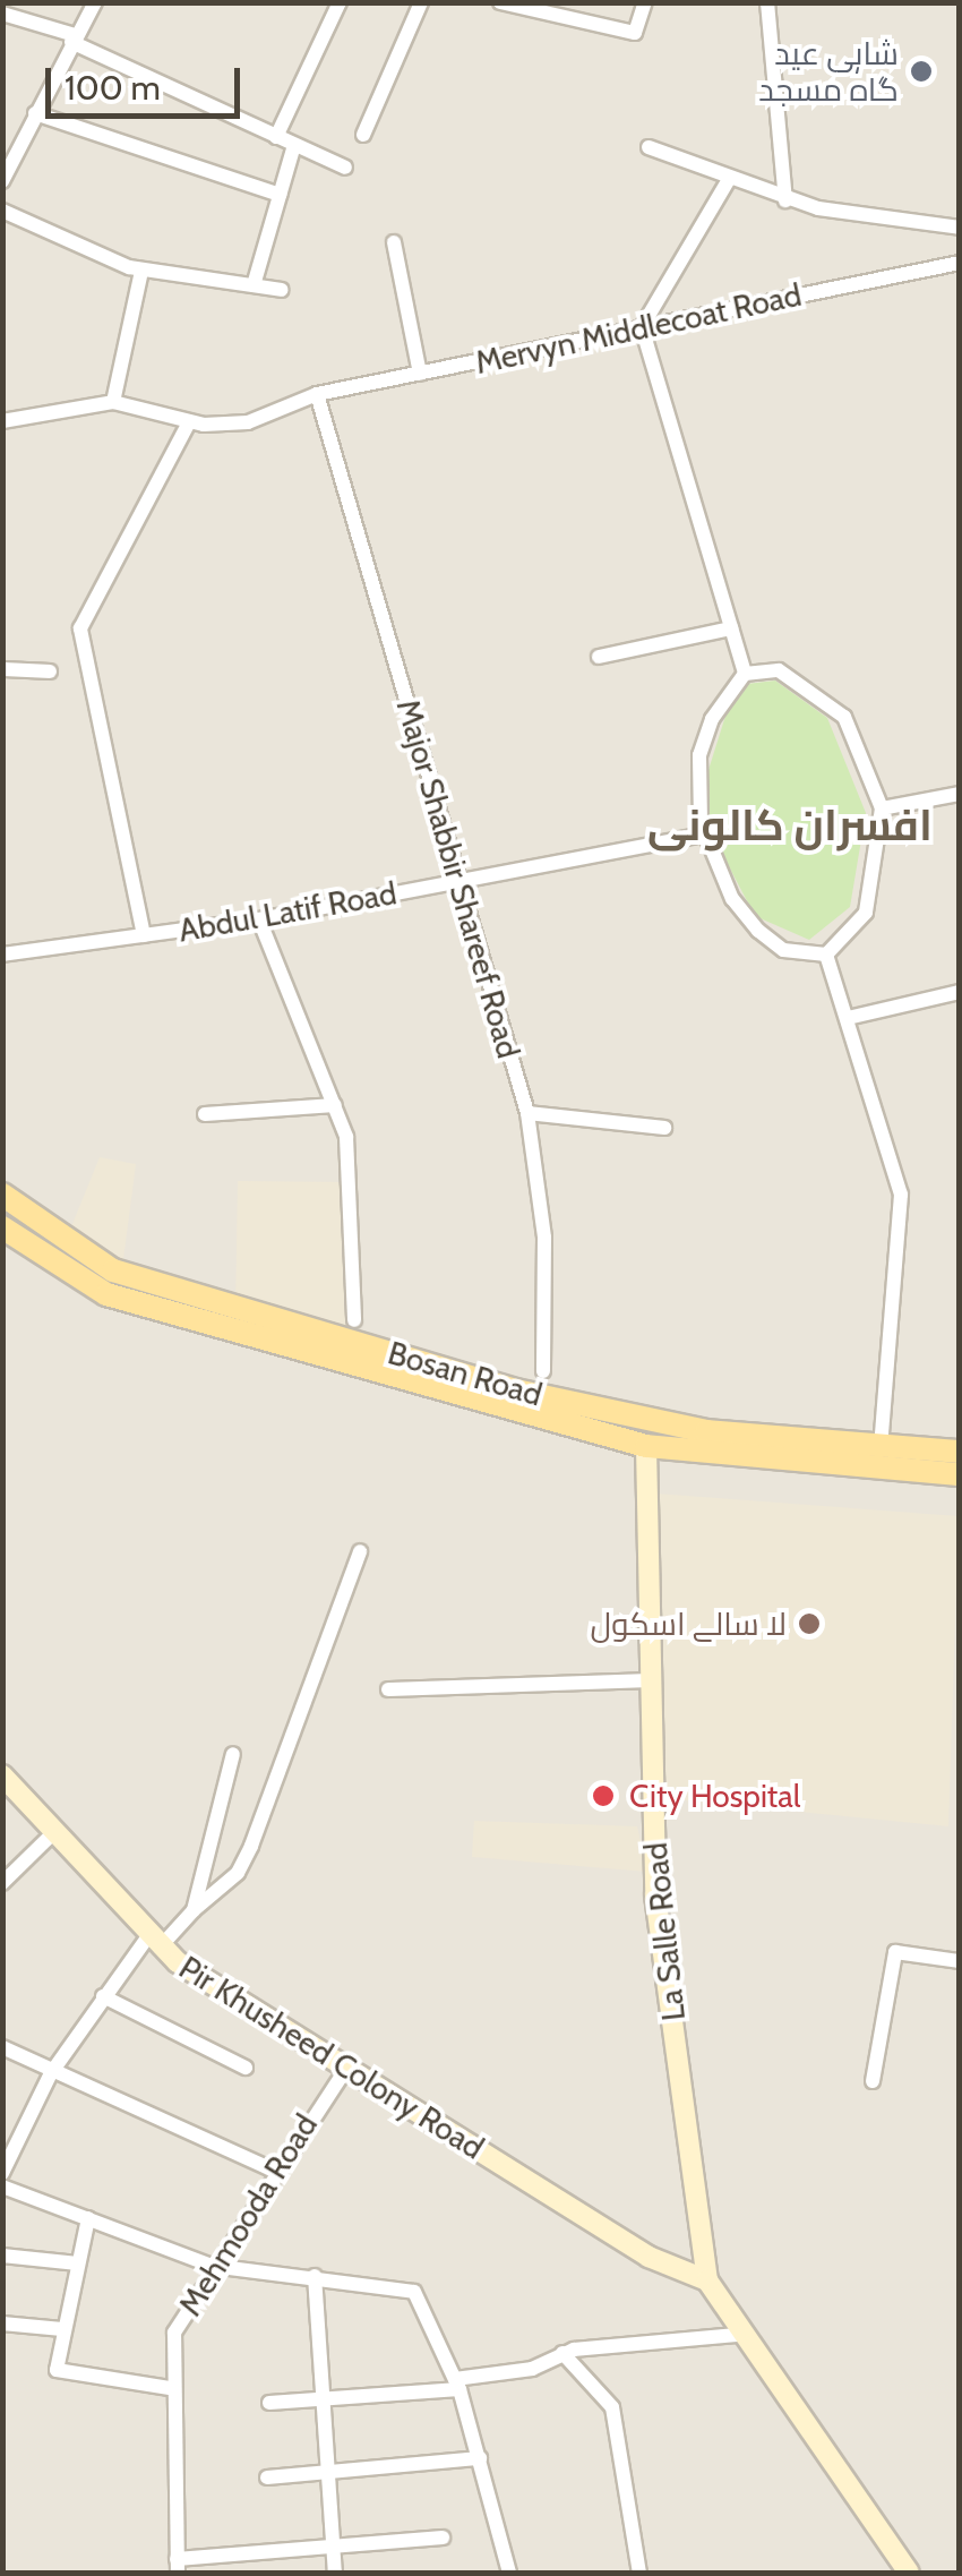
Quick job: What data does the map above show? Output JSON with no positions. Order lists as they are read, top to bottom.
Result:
{
  "streets": {
    "main road": ["Bosan Road"],
    "street": [
      "Mervyn Middlecoat Road",
      "Major Shabbir Shareef Road",
      "Abdul Latif Road",
      "La Salle Road",
      "Pir Khusheed Colony Road",
      "Mehmooda Road"
    ]
  },
  "crossings": [
    ["Mervyn Middlecoat Road", "Major Shabbir Shareef Road"],
    ["Major Shabbir Shareef Road", "Abdul Latif Road"],
    ["Bosan Road", "La Salle Road"],
    ["La Salle Road", "Pir Khusheed Colony Road"],
    ["Pir Khusheed Colony Road", "Mehmooda Road"]
  ],
  "districts": ["افسران کالونی"],
  "places": ["شاہی عید گاہ مسجد", "لا سالے اسکول", "City Hospital"],
  "scale_bar": "100 m"
}
